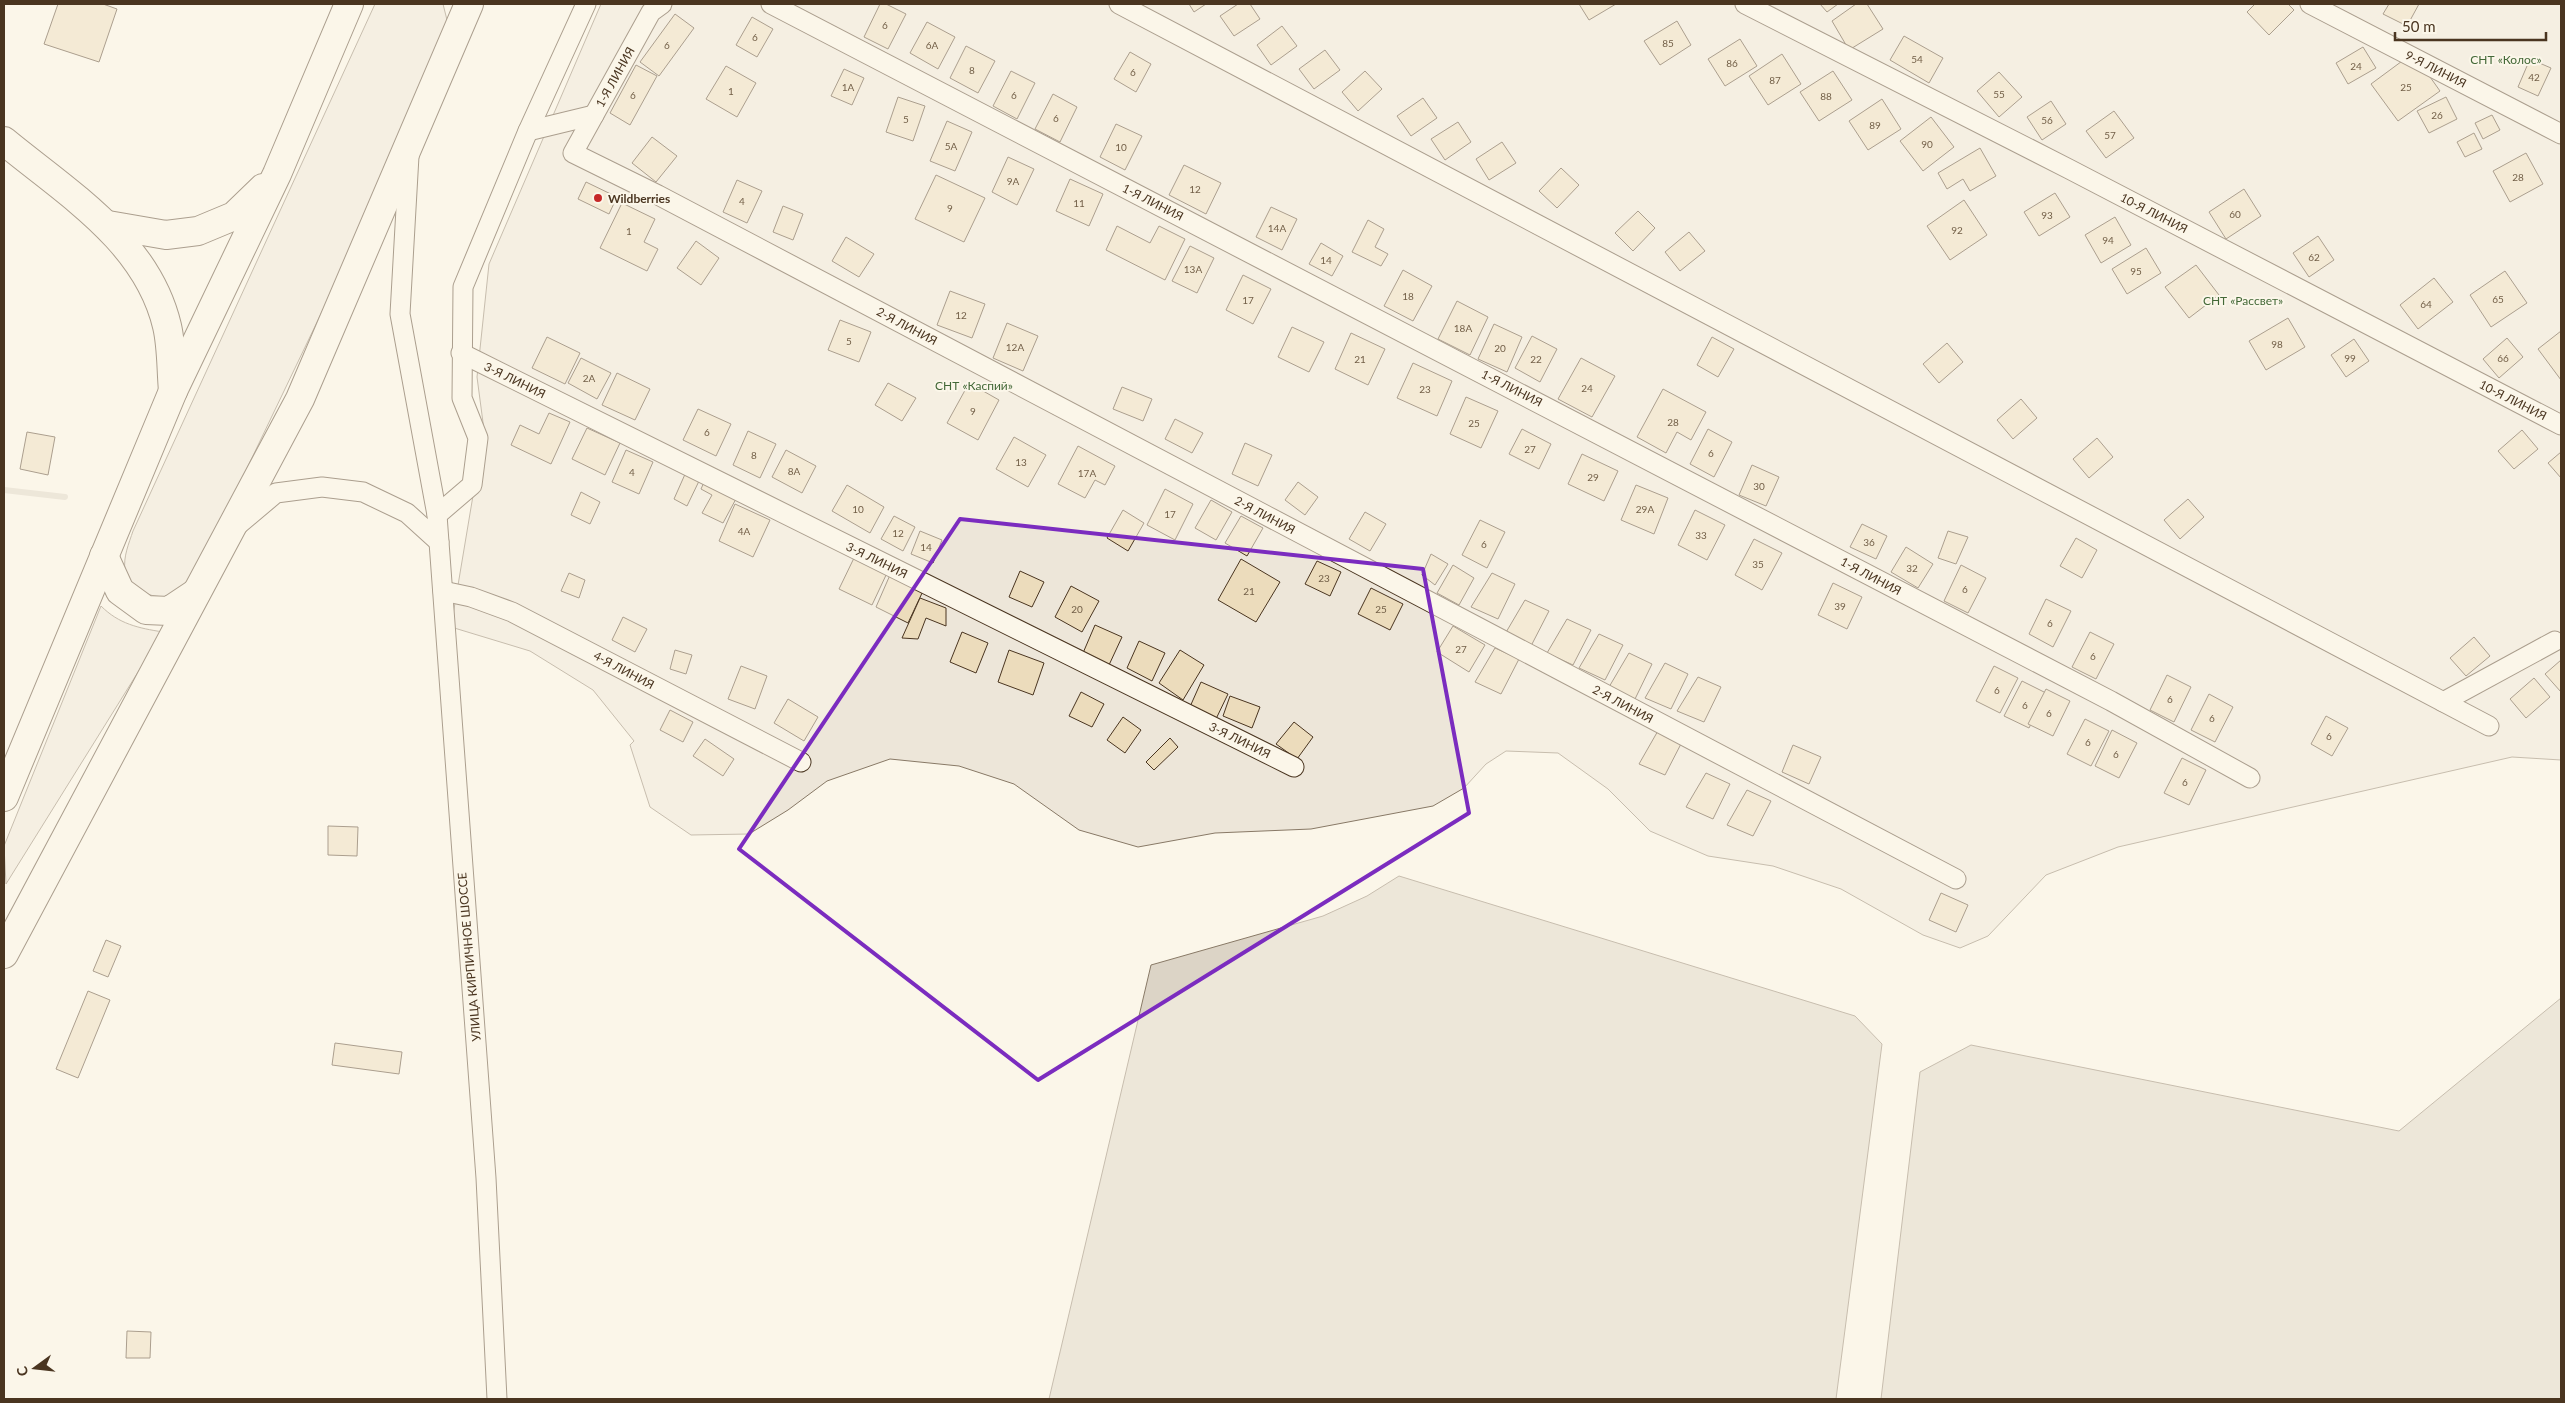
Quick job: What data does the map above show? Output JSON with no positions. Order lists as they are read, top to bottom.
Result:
{
  "streets": {
    "street": [
      "9-Я ЛИНИЯ",
      "1-Я ЛИНИЯ",
      "10-Я ЛИНИЯ",
      "2-Я ЛИНИЯ",
      "3-Я ЛИНИЯ",
      "4-Я ЛИНИЯ",
      "УЛИЦА КИРПИЧНОЕ ШОССЕ"
    ]
  },
  "crossings": [
    ["1-Я ЛИНИЯ", "2-Я ЛИНИЯ"],
    ["4-Я ЛИНИЯ", "УЛИЦА КИРПИЧНОЕ ШОССЕ"]
  ],
  "parks": ["СНТ «Колос»", "СНТ «Рассвет»", "СНТ «Каспий»"],
  "places": ["Wildberries"],
  "house_numbers": [
    "6",
    "6",
    "85",
    "6",
    "6А",
    "54",
    "86",
    "24",
    "8",
    "6",
    "42",
    "87",
    "1А",
    "25",
    "1",
    "55",
    "6",
    "6",
    "88",
    "26",
    "6",
    "5",
    "56",
    "89",
    "57",
    "90",
    "5А",
    "10",
    "28",
    "9А",
    "12",
    "4",
    "11",
    "9",
    "60",
    "93",
    "14А",
    "92",
    "1",
    "94",
    "62",
    "14",
    "13А",
    "95",
    "18",
    "65",
    "17",
    "64",
    "12",
    "18А",
    "5",
    "98",
    "12А",
    "20",
    "99",
    "66",
    "21",
    "22",
    "2А",
    "24",
    "23",
    "9",
    "28",
    "25",
    "6",
    "27",
    "6",
    "8",
    "13",
    "8А",
    "4",
    "17А",
    "29",
    "30",
    "10",
    "29А",
    "17",
    "4А",
    "12",
    "33",
    "36",
    "6",
    "14",
    "35",
    "32",
    "23",
    "6",
    "21",
    "39",
    "20",
    "25",
    "6",
    "27",
    "6",
    "6",
    "6",
    "6",
    "6",
    "6",
    "6",
    "6",
    "6",
    "6"
  ],
  "scale_bar": "50 m",
  "north": "left"
}
